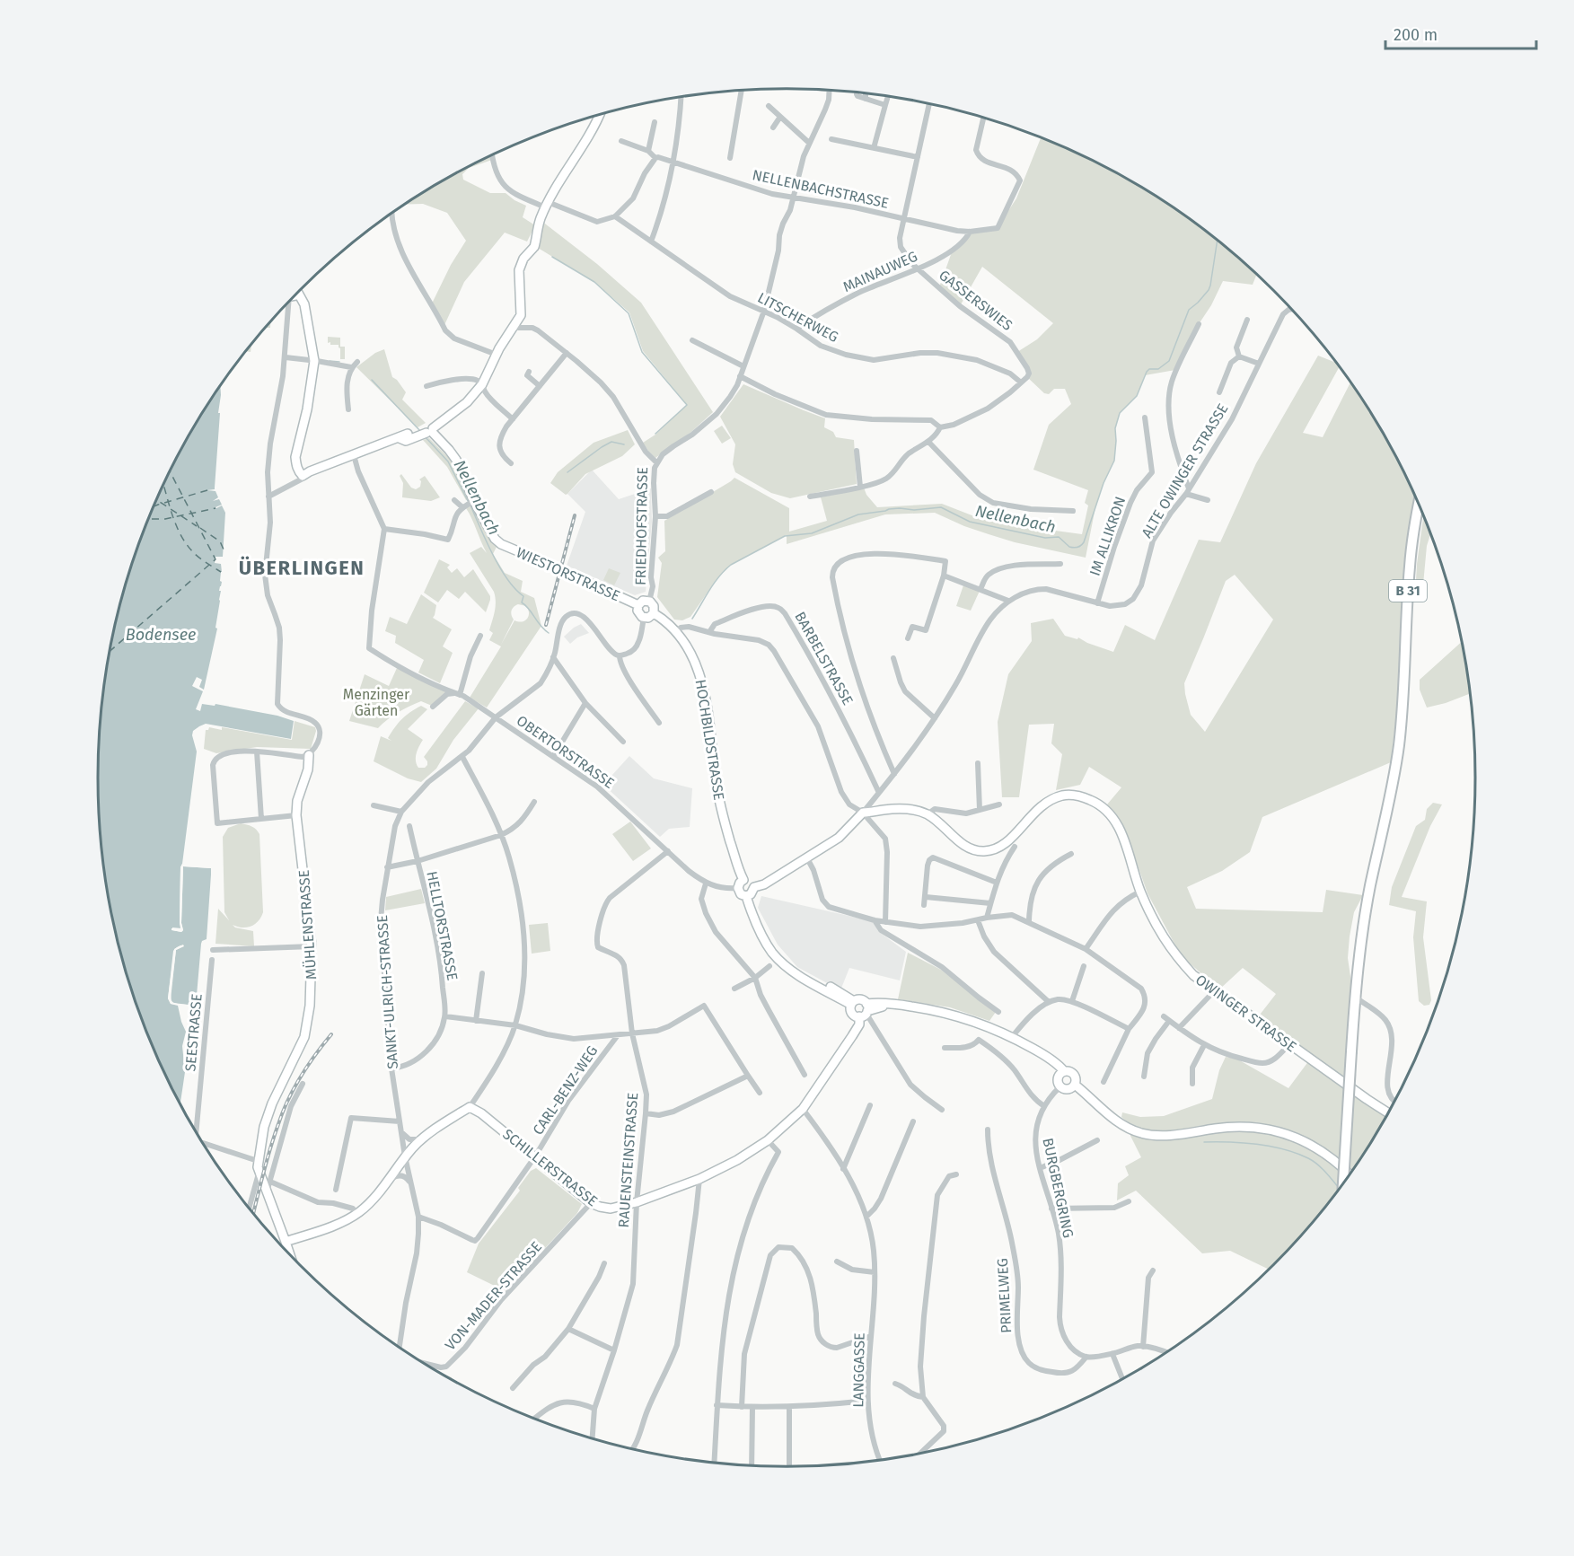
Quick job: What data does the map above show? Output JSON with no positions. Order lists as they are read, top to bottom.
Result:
{
  "streets": {
    "main road": ["B 31"],
    "street": [
      "NELLENBACHSTRASSE",
      "MAINAUWEG",
      "GASSERSWIES",
      "LITSCHERWEG",
      "ALTE OWINGER STRASSE",
      "FRIEDHOFSTRASSE",
      "IM ALLIKRON",
      "WIESTORSTRASSE",
      "BARBELSTRASSE",
      "HOCHBILDSTRASSE",
      "OBERTORSTRASSE",
      "MÜHLENSTRASSE",
      "HELLTORSTRASSE",
      "SANKT-ULRICH-STRASSE",
      "OWINGER STRASSE",
      "SEESTRASSE",
      "CARL-BENZ-WEG",
      "RAUENSTEINSTRASSE",
      "SCHILLERSTRASSE",
      "BURGBERGRING",
      "VON-MADER-STRASSE",
      "PRIMELWEG",
      "LANGGASSE"
    ]
  },
  "crossings": [
    ["NELLENBACHSTRASSE", "MAINAUWEG"],
    ["NELLENBACHSTRASSE", "GASSERSWIES"],
    ["MAINAUWEG", "GASSERSWIES"],
    ["MAINAUWEG", "LITSCHERWEG"],
    ["GASSERSWIES", "LITSCHERWEG"],
    ["ALTE OWINGER STRASSE", "IM ALLIKRON"],
    ["ALTE OWINGER STRASSE", "BARBELSTRASSE"],
    ["ALTE OWINGER STRASSE", "OWINGER STRASSE"],
    ["FRIEDHOFSTRASSE", "WIESTORSTRASSE"],
    ["FRIEDHOFSTRASSE", "HOCHBILDSTRASSE"],
    ["WIESTORSTRASSE", "HOCHBILDSTRASSE"],
    ["OBERTORSTRASSE", "SANKT-ULRICH-STRASSE"],
    ["OBERTORSTRASSE", "RAUENSTEINSTRASSE"],
    ["MÜHLENSTRASSE", "SEESTRASSE"],
    ["HELLTORSTRASSE", "SANKT-ULRICH-STRASSE"],
    ["SANKT-ULRICH-STRASSE", "CARL-BENZ-WEG"],
    ["CARL-BENZ-WEG", "SCHILLERSTRASSE"],
    ["RAUENSTEINSTRASSE", "SCHILLERSTRASSE"],
    ["SCHILLERSTRASSE", "VON-MADER-STRASSE"],
    ["SCHILLERSTRASSE", "LANGGASSE"],
    ["BURGBERGRING", "PRIMELWEG"]
  ],
  "districts": ["ÜBERLINGEN"],
  "water": ["Nellenbach", "Bodensee"],
  "parks": ["Menzinger Gärten"],
  "scale_bar": "200 m"
}
